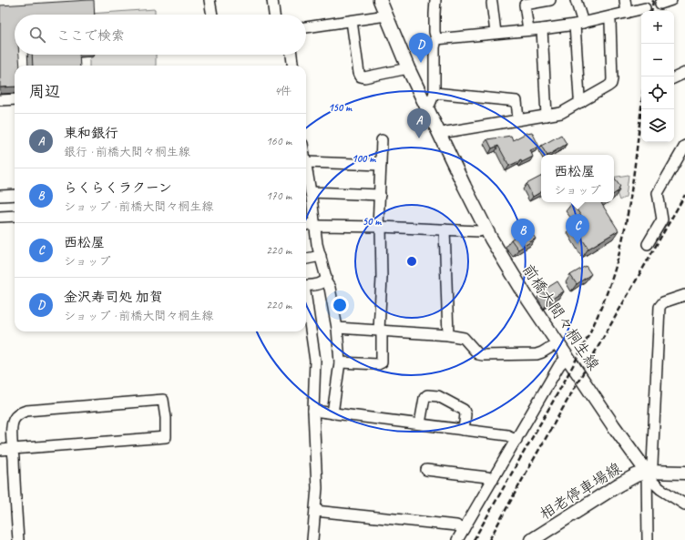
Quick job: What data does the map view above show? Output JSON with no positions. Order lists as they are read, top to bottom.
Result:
{
  "streets": {
    "main road": ["前橋大間々桐生線", "相老停車場線"]
  },
  "crossings": [
    ["前橋大間々桐生線", "相老停車場線"]
  ],
  "page": {
    "map_buttons": ["+", "−"],
    "search": "ここで検索",
    "pins": [
      "D",
      "A",
      "C",
      "B"
    ],
    "heading": ["周辺", "4件"],
    "list": [
      {
        "mark": "A",
        "name": "東和銀行",
        "note": "銀行 · 前橋大間々桐生線",
        "value": "160 m"
      },
      {
        "mark": "B",
        "name": "らくらくラクーン",
        "note": "ショップ · 前橋大間々桐生線",
        "value": "170 m"
      },
      {
        "mark": "C",
        "name": "西松屋",
        "note": "ショップ",
        "value": "220 m"
      },
      {
        "mark": "D",
        "name": "金沢寿司処 加賀",
        "note": "ショップ · 前橋大間々桐生線",
        "value": "220 m"
      }
    ],
    "popup": ["西松屋", "ショップ"]
  },
  "rings": ["150 m", "100 m", "50 m"]
}
